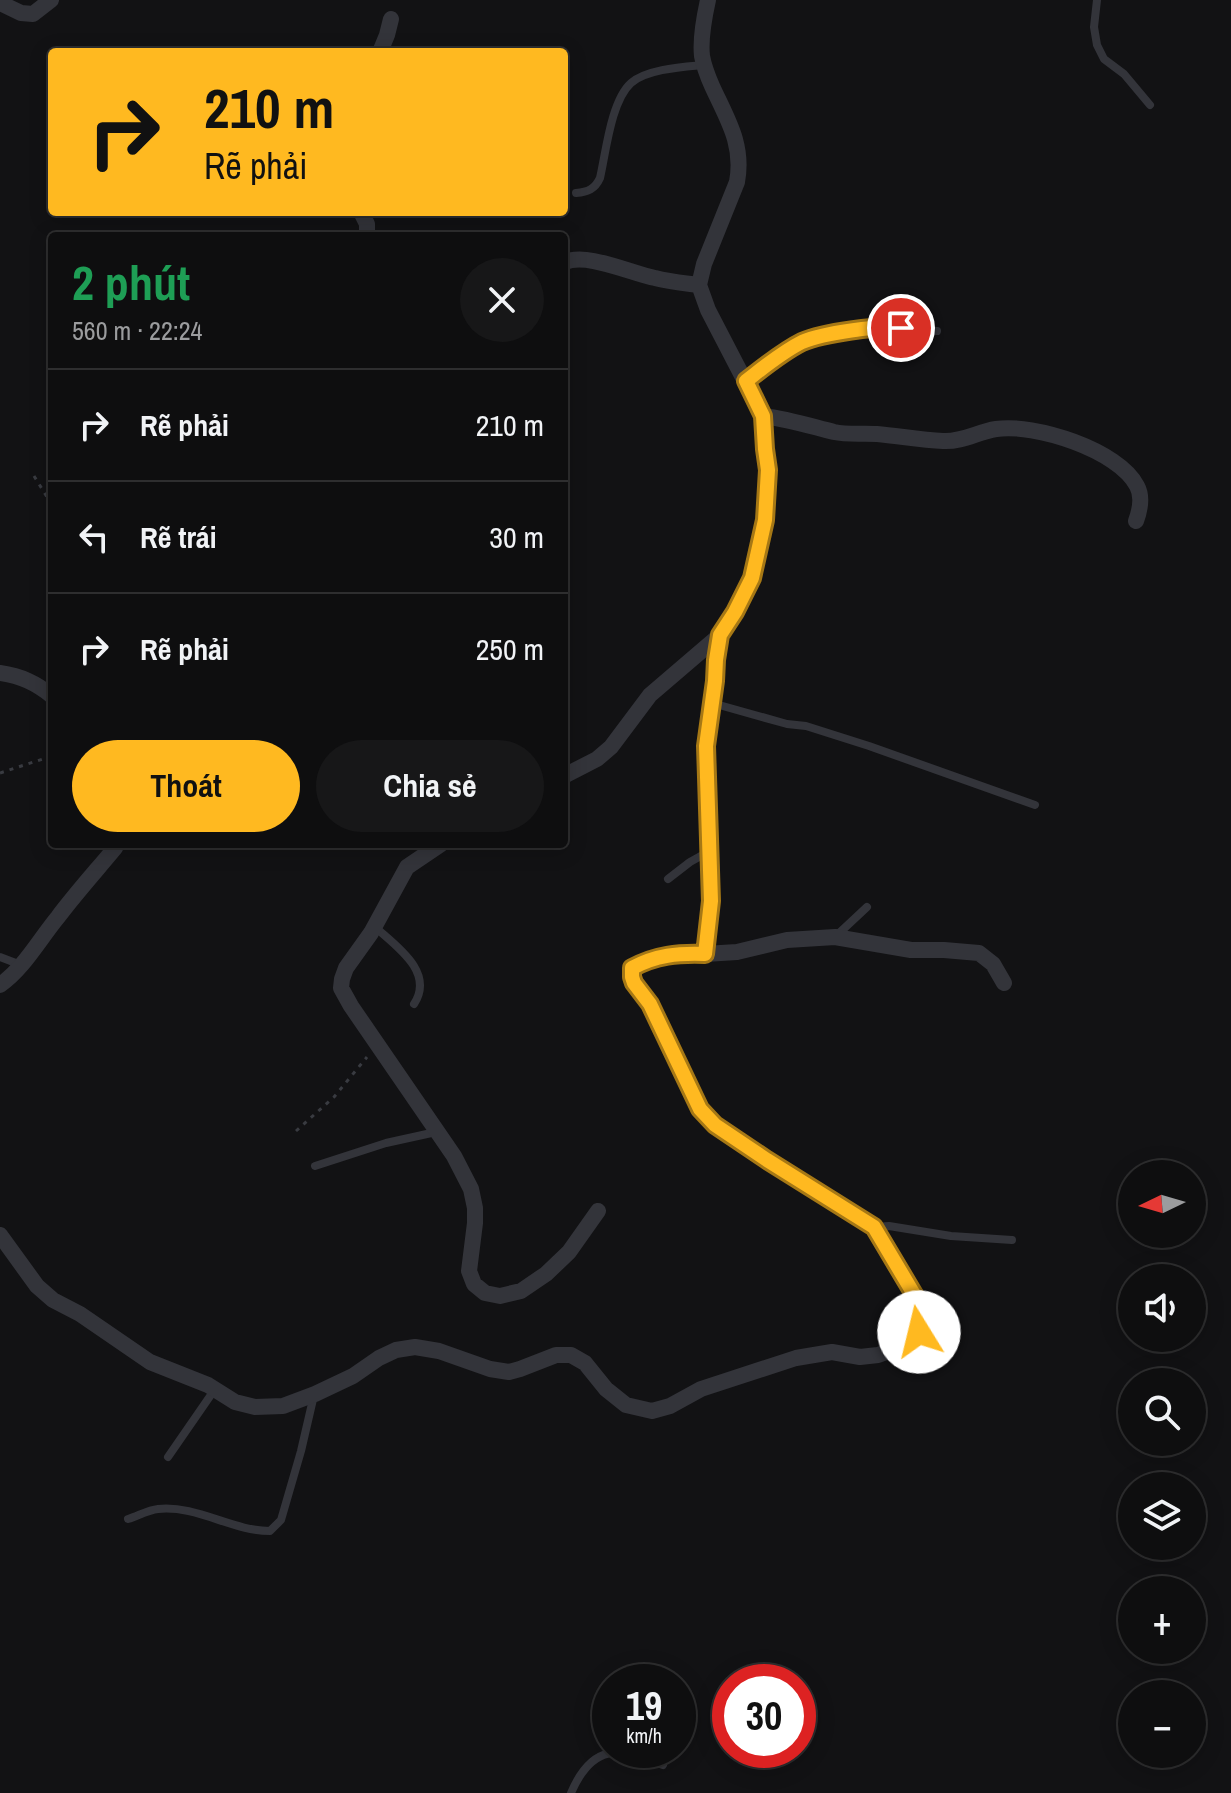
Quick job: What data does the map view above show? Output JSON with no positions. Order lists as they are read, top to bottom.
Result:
{
  "north": "left",
  "page": {
    "turn": ["210 m", "Rẽ phải"],
    "heading": ["2 phút", "560 m · 22:24"],
    "list": [
      {
        "name": "Rẽ phải",
        "value": "210 m"
      },
      {
        "name": "Rẽ trái",
        "value": "30 m"
      },
      {
        "name": "Rẽ phải",
        "value": "250 m"
      }
    ],
    "buttons": ["Thoát", "Chia sẻ"],
    "map_buttons": ["+", "−"],
    "speed": "19 km/h",
    "limit": "30"
  }
}
